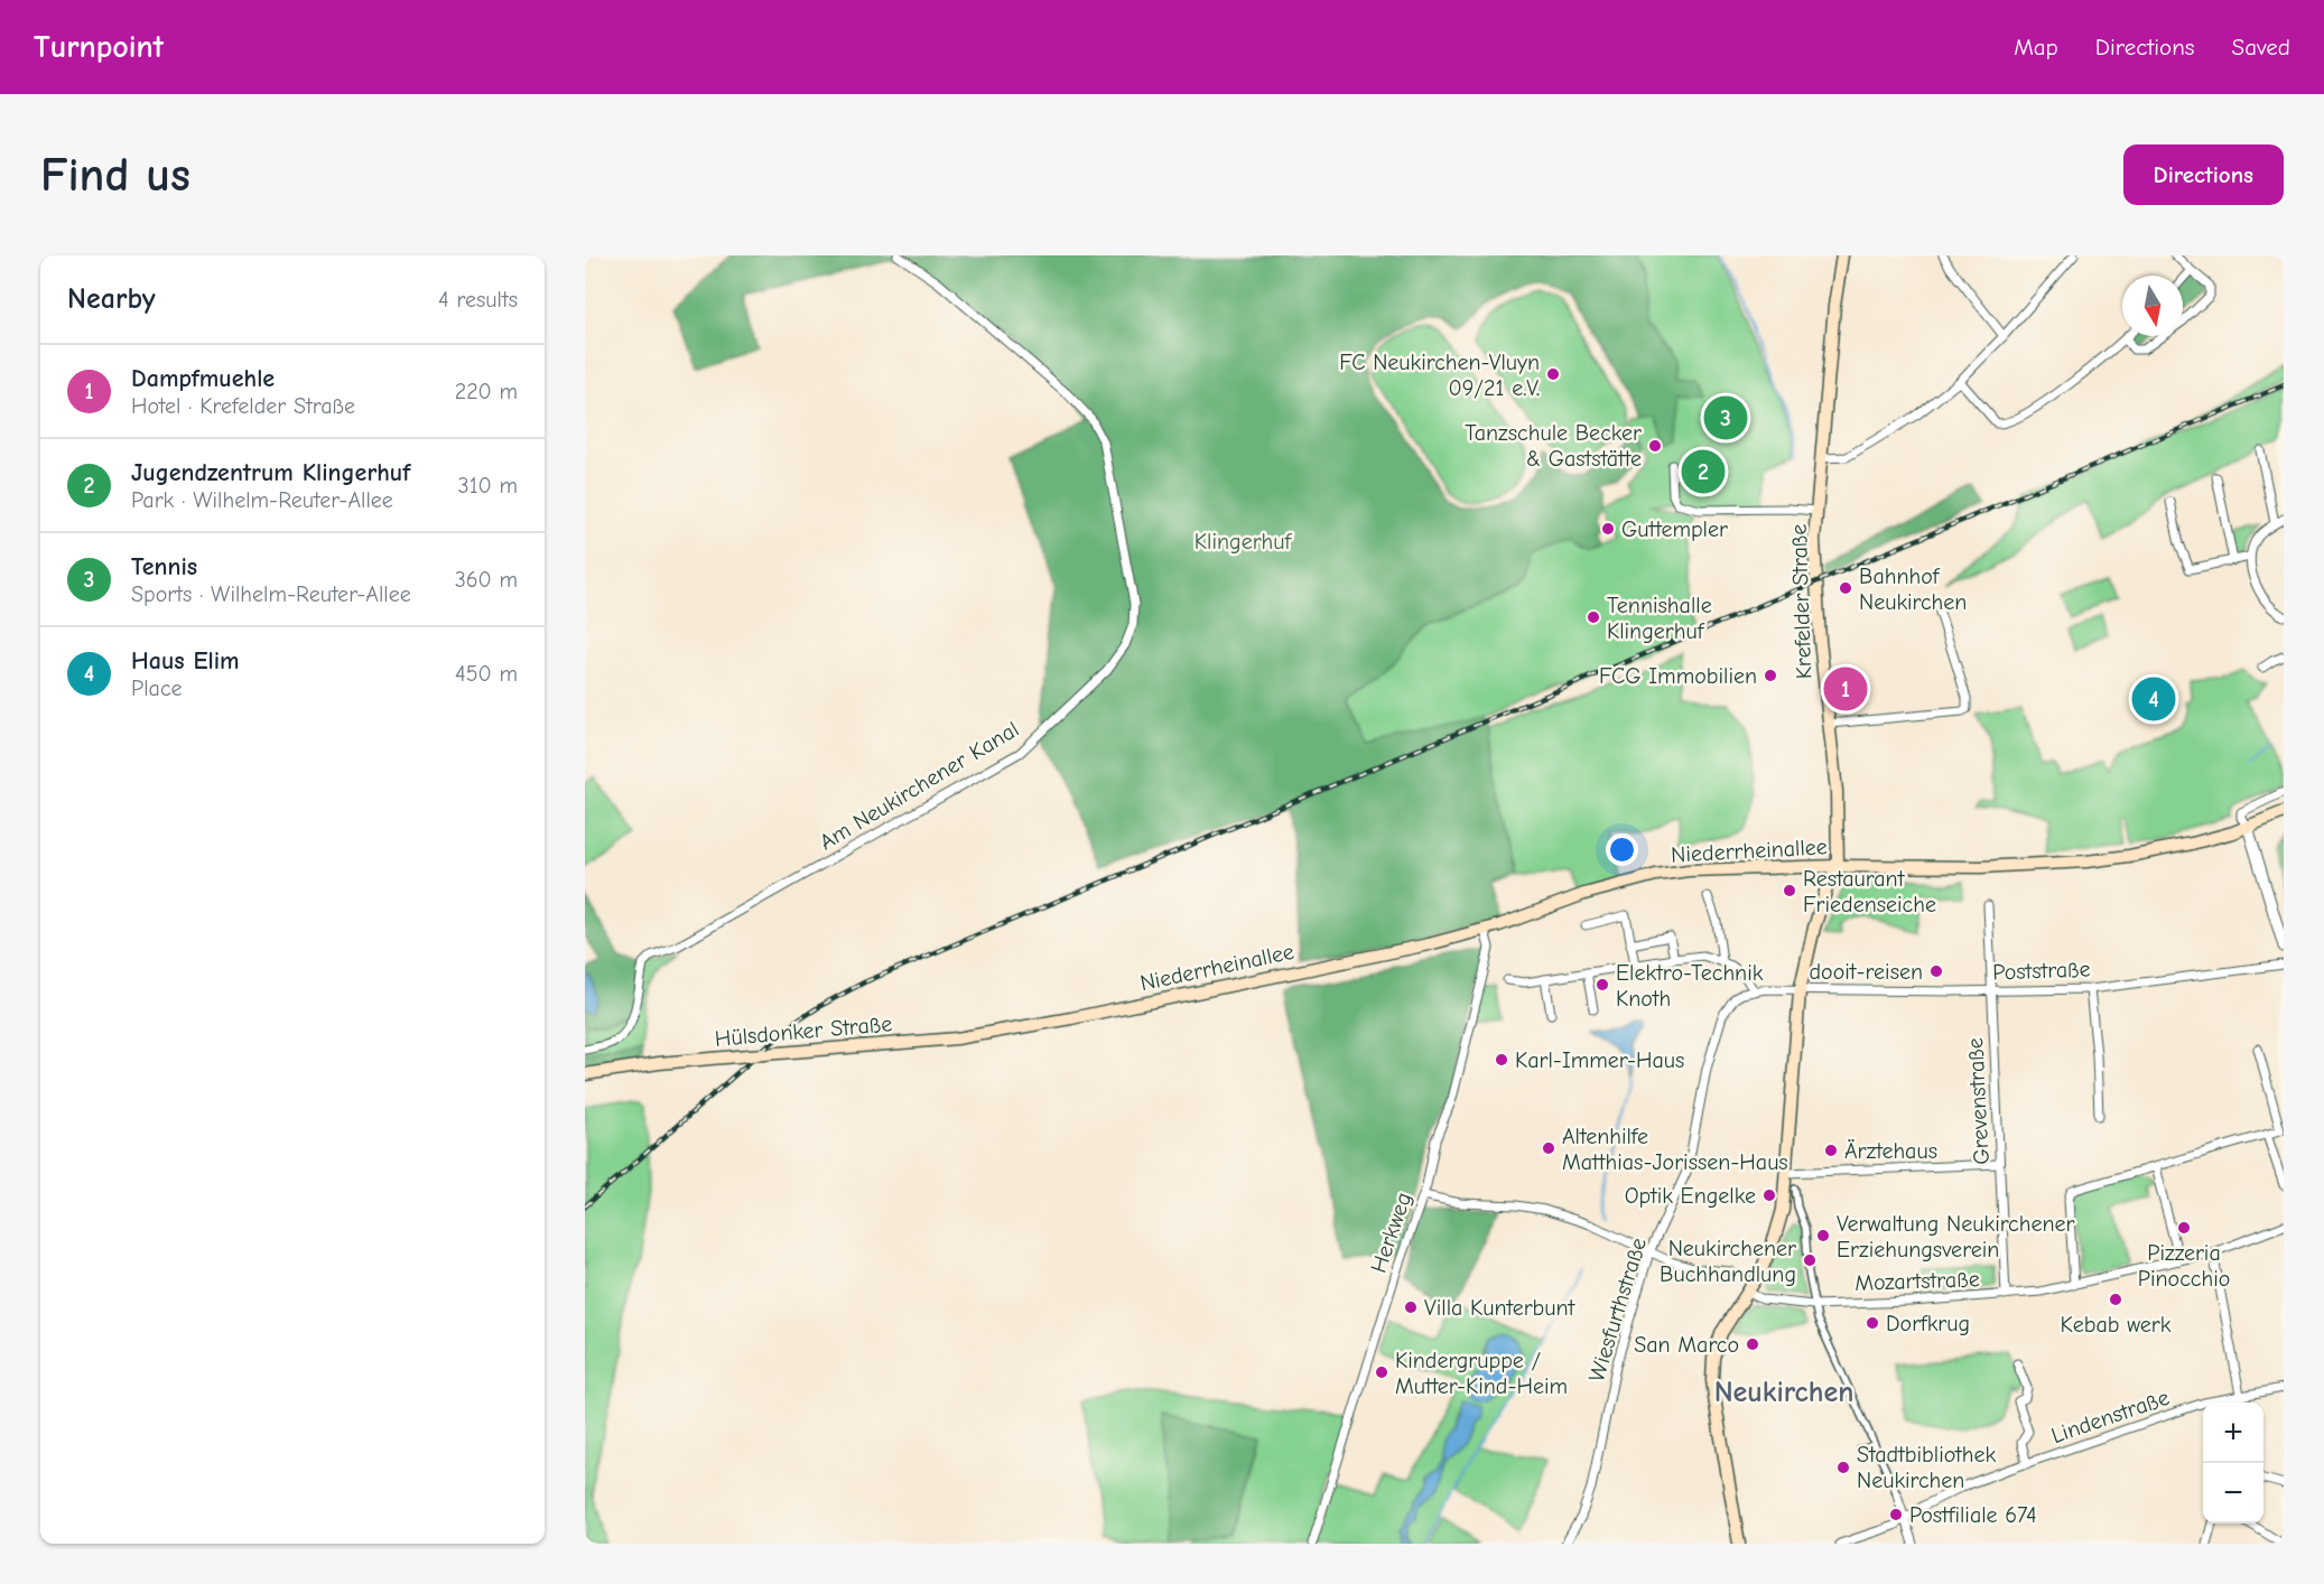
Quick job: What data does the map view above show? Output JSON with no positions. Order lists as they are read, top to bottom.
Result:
{
  "streets": {
    "main road": ["Krefelder Straße", "Niederrheinallee", "Hülsdonker Straße"],
    "street": [
      "Am Neukirchener Kanal",
      "Poststraße",
      "Grevenstraße",
      "Herkweg",
      "Mozartstraße",
      "Wiesfurthstraße",
      "Lindenstraße"
    ]
  },
  "crossings": [
    ["Krefelder Straße", "Niederrheinallee"],
    ["Niederrheinallee", "Hülsdonker Straße"],
    ["Niederrheinallee", "Herkweg"],
    ["Poststraße", "Grevenstraße"],
    ["Grevenstraße", "Mozartstraße"]
  ],
  "districts": ["Neukirchen"],
  "parks": ["Klingerhuf"],
  "places": [
    "FC Neukirchen-Vluyn 09/21 e.V.",
    "Tanzschule Becker & Gaststätte",
    "Guttempler",
    "Bahnhof Neukirchen",
    "Tennishalle Klingerhuf",
    "FCG Immobilien",
    "Restaurant Friedenseiche",
    "dooit-reisen",
    "Elektro-Technik Knoth",
    "Karl-Immer-Haus",
    "Altenhilfe Matthias-Jorissen-Haus",
    "Ärztehaus",
    "Optik Engelke",
    "Pizzeria Pinocchio",
    "Verwaltung Neukirchener Erziehungsverein",
    "Neukirchener Buchhandlung",
    "Kebab werk",
    "Villa Kunterbunt",
    "Dorfkrug",
    "San Marco",
    "Kindergruppe / Mutter-Kind-Heim",
    "Stadtbibliothek Neukirchen",
    "Postfiliale 674"
  ],
  "north": "bottom",
  "page": {
    "header": "Turnpoint",
    "nav": ["Map", "Directions", "Saved"],
    "buttons": "Directions",
    "title": "Find us",
    "heading": ["Nearby", "4 results"],
    "list": [
      {
        "mark": "1",
        "name": "Dampfmuehle",
        "note": "Hotel · Krefelder Straße",
        "value": "220 m"
      },
      {
        "mark": "2",
        "name": "Jugendzentrum Klingerhuf",
        "note": "Park · Wilhelm-Reuter-Allee",
        "value": "310 m"
      },
      {
        "mark": "3",
        "name": "Tennis",
        "note": "Sports · Wilhelm-Reuter-Allee",
        "value": "360 m"
      },
      {
        "mark": "4",
        "name": "Haus Elim",
        "note": "Place",
        "value": "450 m"
      }
    ],
    "pins": [
      "3",
      "2",
      "1",
      "4"
    ],
    "map_buttons": ["+", "−"]
  }
}
